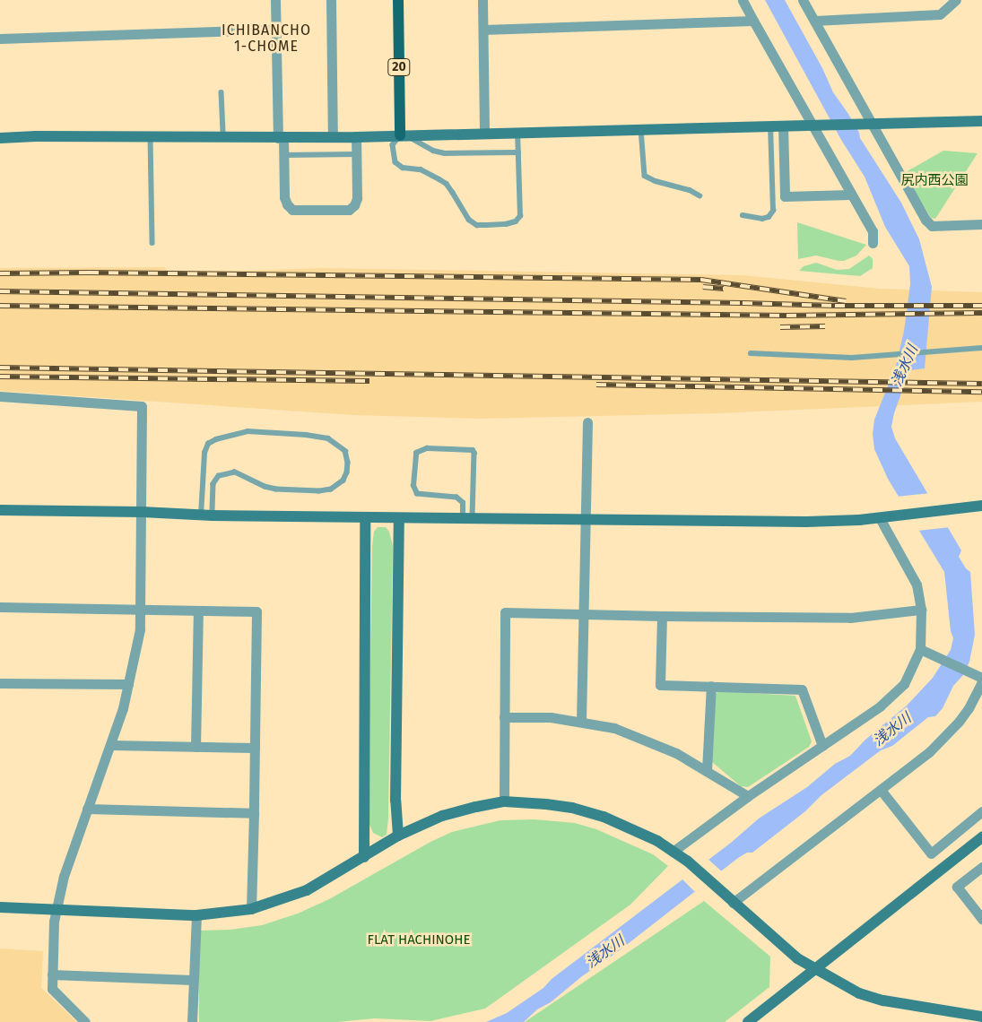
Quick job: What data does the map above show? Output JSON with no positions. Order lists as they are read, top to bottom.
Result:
{
  "streets": {
    "main road": ["20"]
  },
  "districts": ["ICHIBANCHO 1-CHOME"],
  "water": ["浅水川"],
  "parks": ["尻内西公園", "FLAT HACHINOHE"]
}
